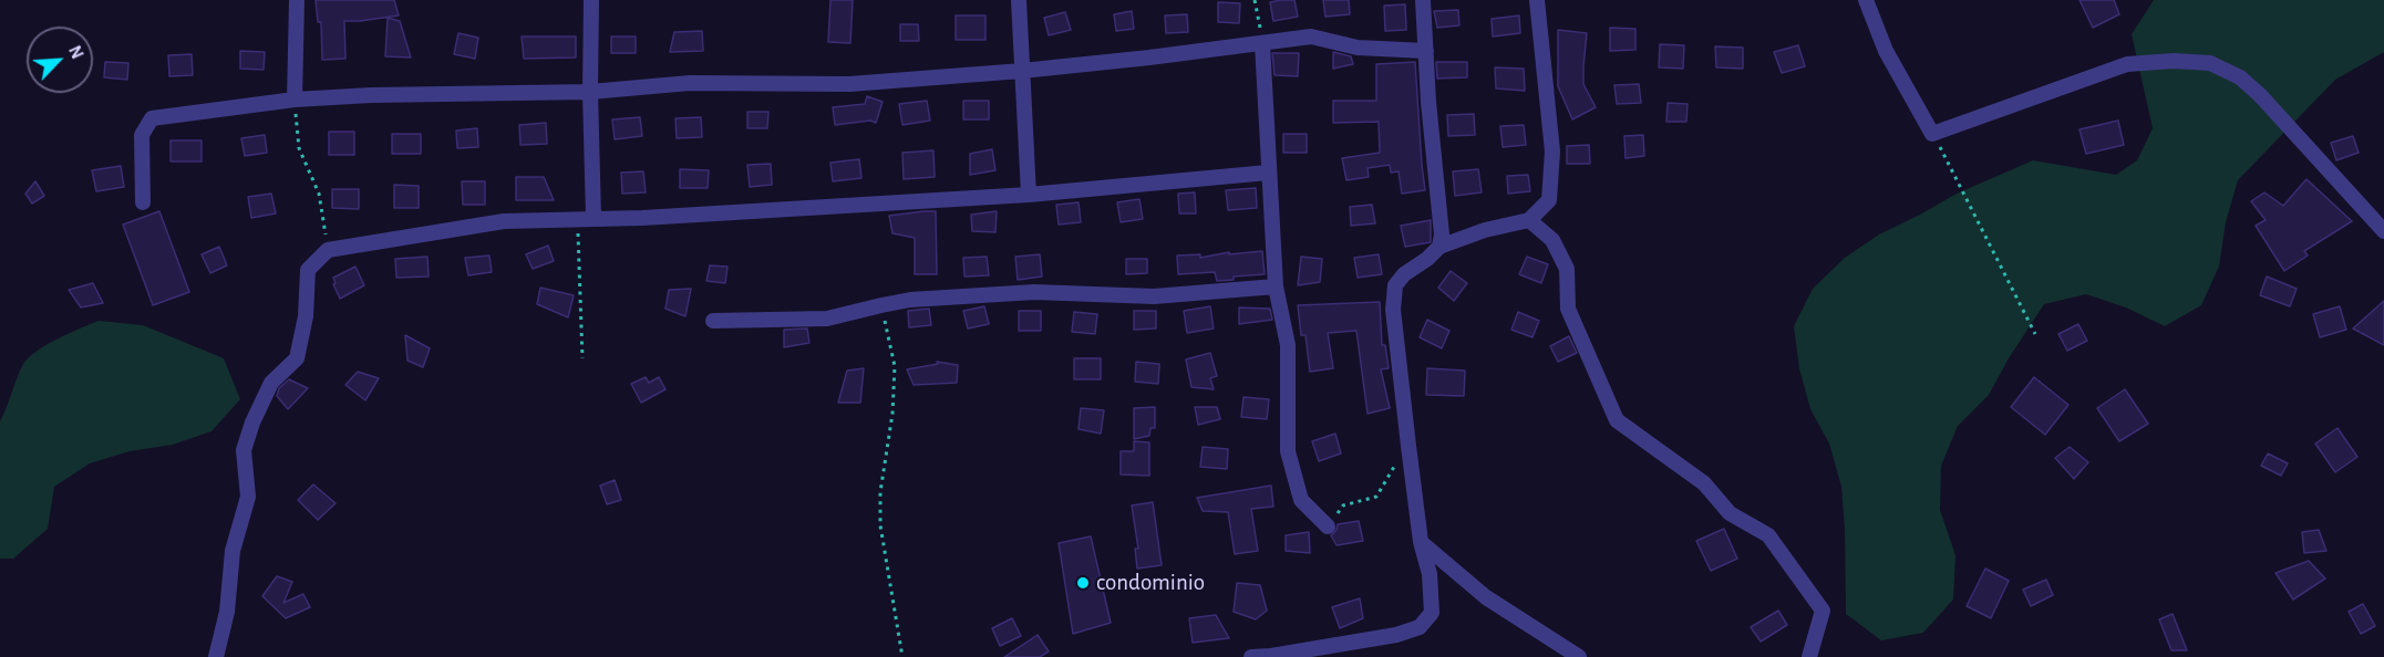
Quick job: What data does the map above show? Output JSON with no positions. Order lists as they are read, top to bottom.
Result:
{
  "places": ["condominio"],
  "north": "top right"
}
